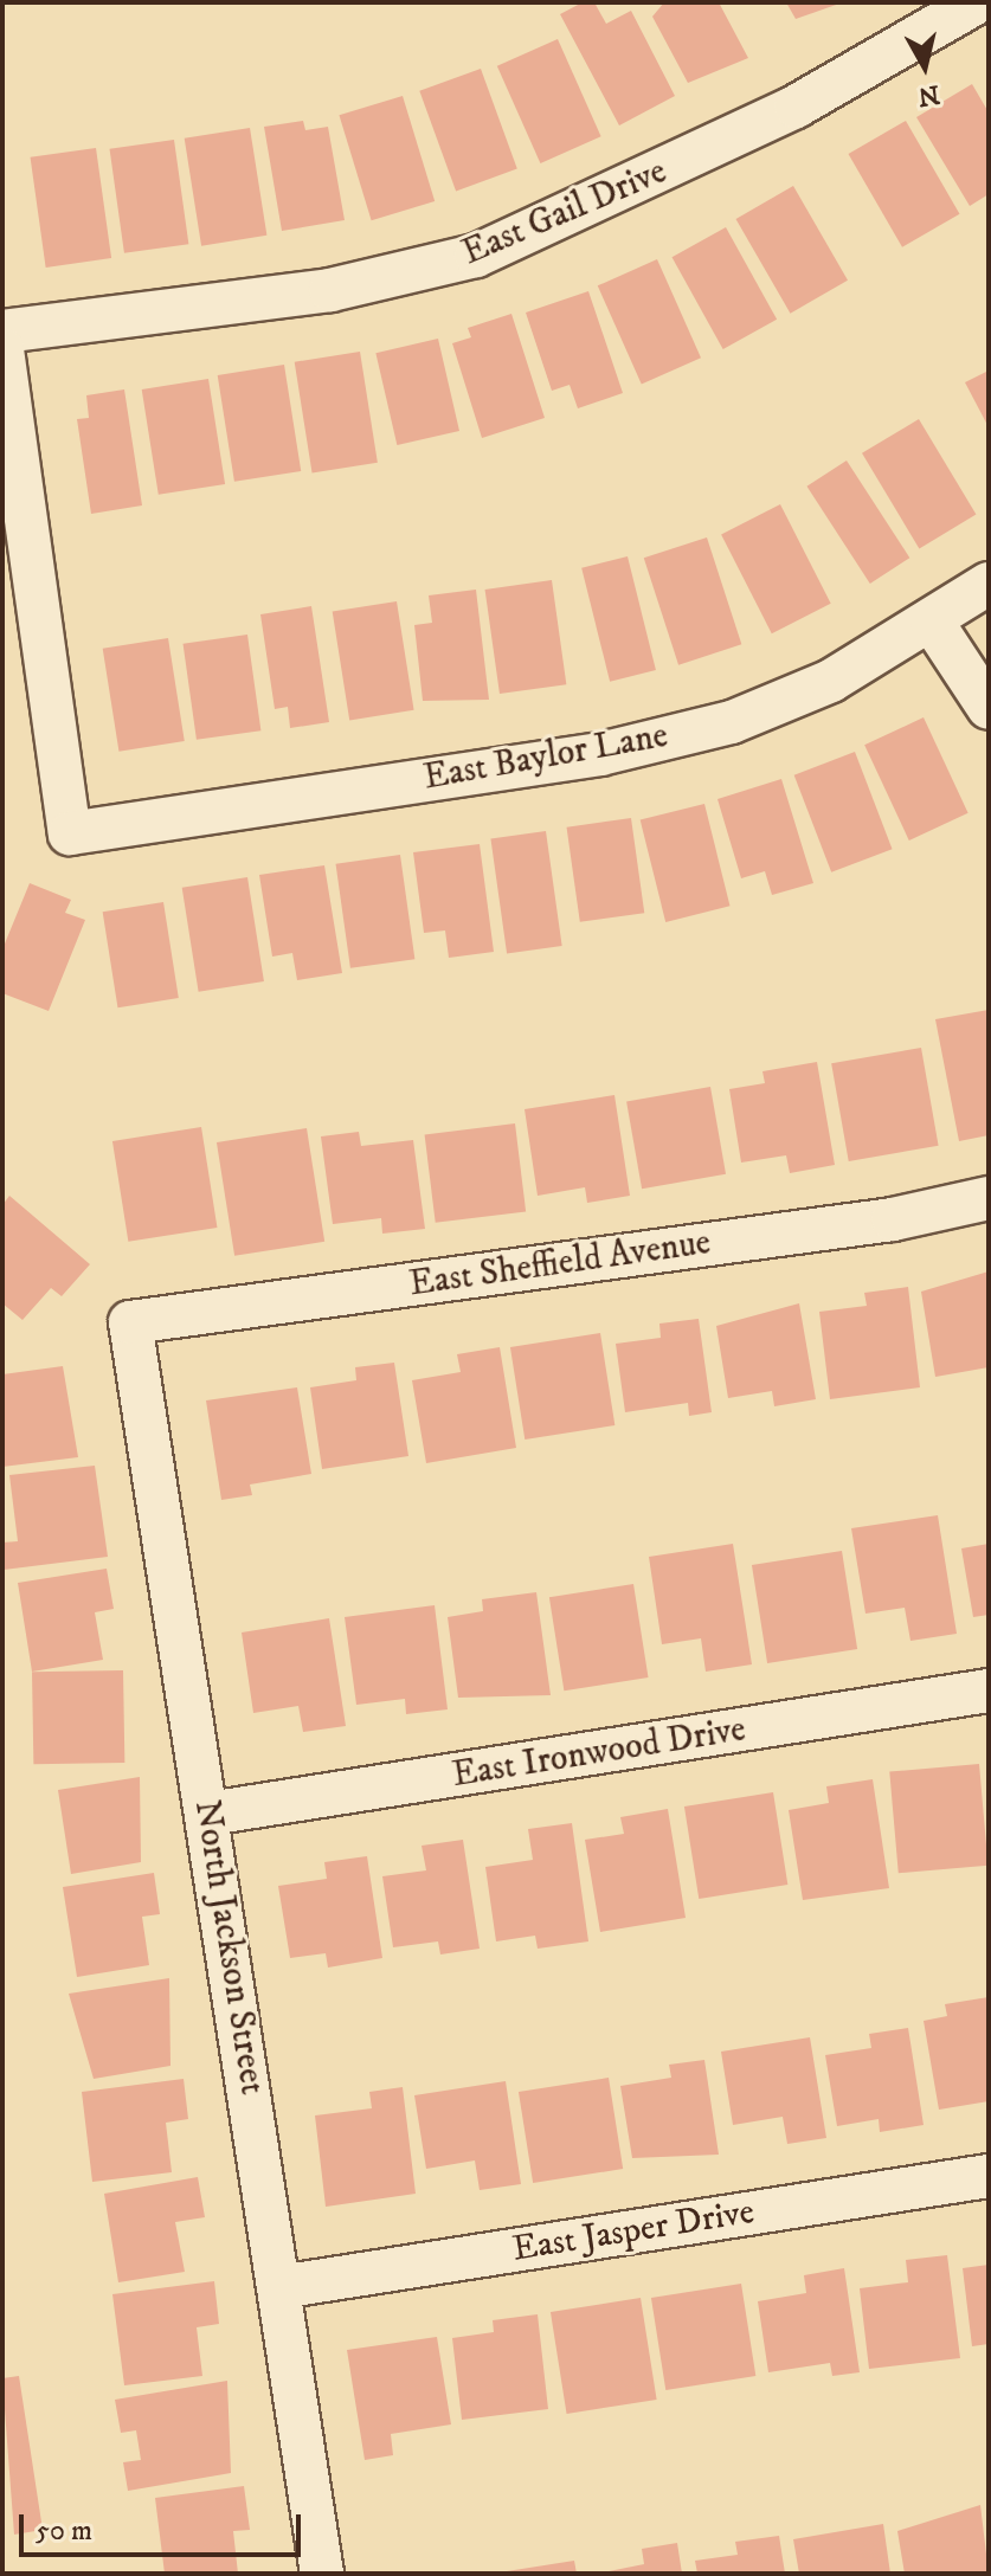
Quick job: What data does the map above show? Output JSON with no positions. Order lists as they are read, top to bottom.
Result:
{
  "streets": {
    "street": [
      "East Gail Drive",
      "East Baylor Lane",
      "East Sheffield Avenue",
      "East Ironwood Drive",
      "North Jackson Street",
      "East Jasper Drive"
    ]
  },
  "crossings": [
    ["East Sheffield Avenue", "North Jackson Street"],
    ["East Ironwood Drive", "North Jackson Street"],
    ["North Jackson Street", "East Jasper Drive"]
  ],
  "scale_bar": "50 m",
  "north": "bottom"
}
